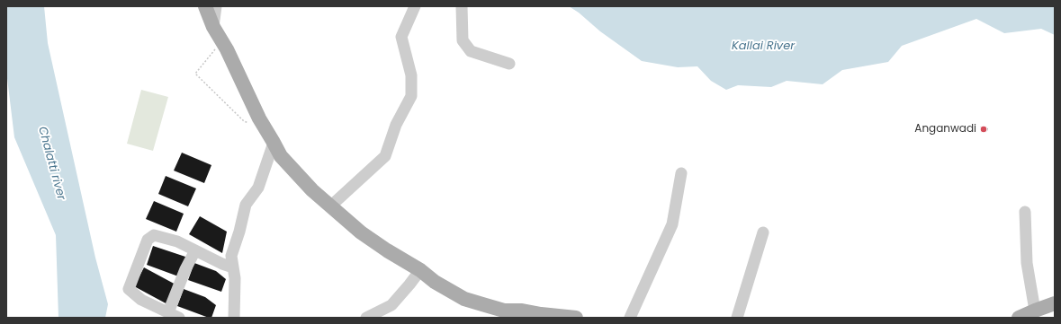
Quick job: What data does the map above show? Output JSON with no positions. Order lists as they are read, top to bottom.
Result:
{
  "water": ["Kallai River", "Chalatti river"],
  "places": ["Anganwadi"]
}
